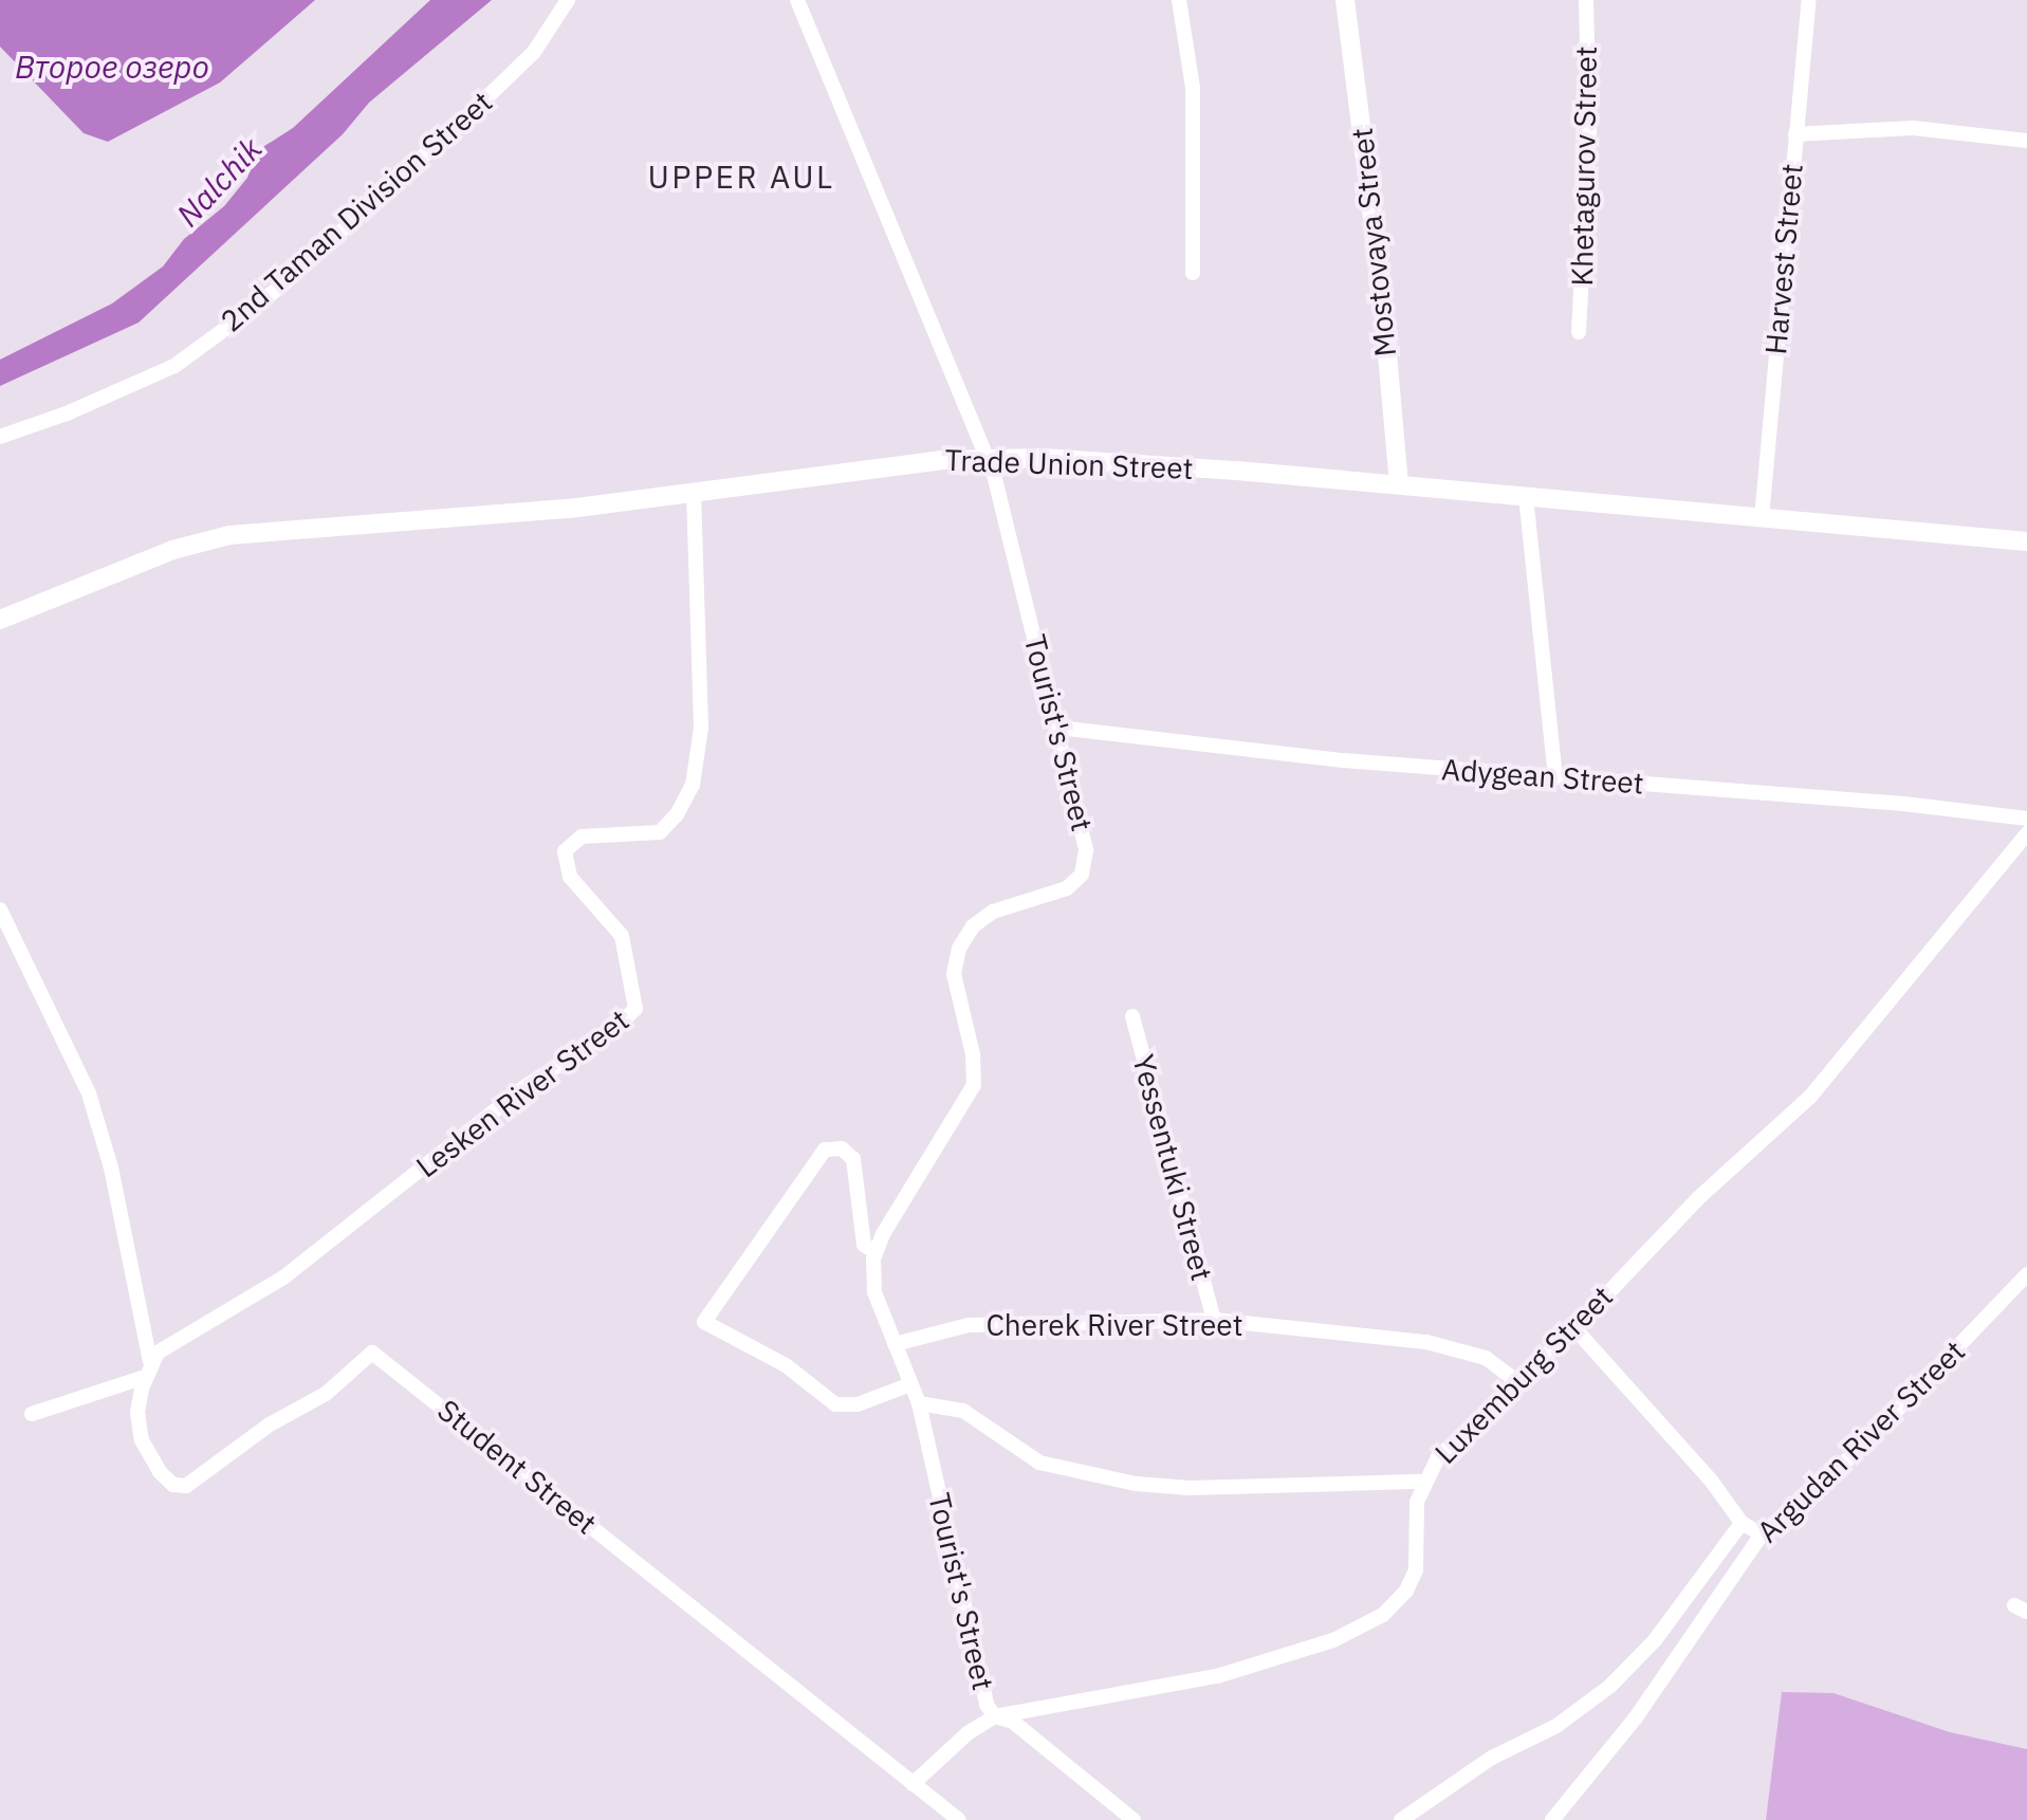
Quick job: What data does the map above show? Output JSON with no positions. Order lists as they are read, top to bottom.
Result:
{
  "streets": {
    "street": [
      "Khetagurov Street",
      "2nd Taman Division Street",
      "Mostovaya Street",
      "Harvest Street",
      "Trade Union Street",
      "Tourist's Street",
      "Adygean Street",
      "Lesken River Street",
      "Yessentuki Street",
      "Cherek River Street",
      "Luxemburg Street",
      "Argudan River Street",
      "Student Street"
    ]
  },
  "crossings": [
    ["Mostovaya Street", "Trade Union Street"],
    ["Harvest Street", "Trade Union Street"],
    ["Trade Union Street", "Tourist's Street"],
    ["Trade Union Street", "Lesken River Street"],
    ["Tourist's Street", "Adygean Street"],
    ["Tourist's Street", "Cherek River Street"],
    ["Tourist's Street", "Luxemburg Street"],
    ["Lesken River Street", "Student Street"],
    ["Yessentuki Street", "Cherek River Street"],
    ["Cherek River Street", "Luxemburg Street"],
    ["Luxemburg Street", "Student Street"]
  ],
  "districts": ["UPPER AUL"],
  "water": ["Второе озеро", "Nalchik"]
}
